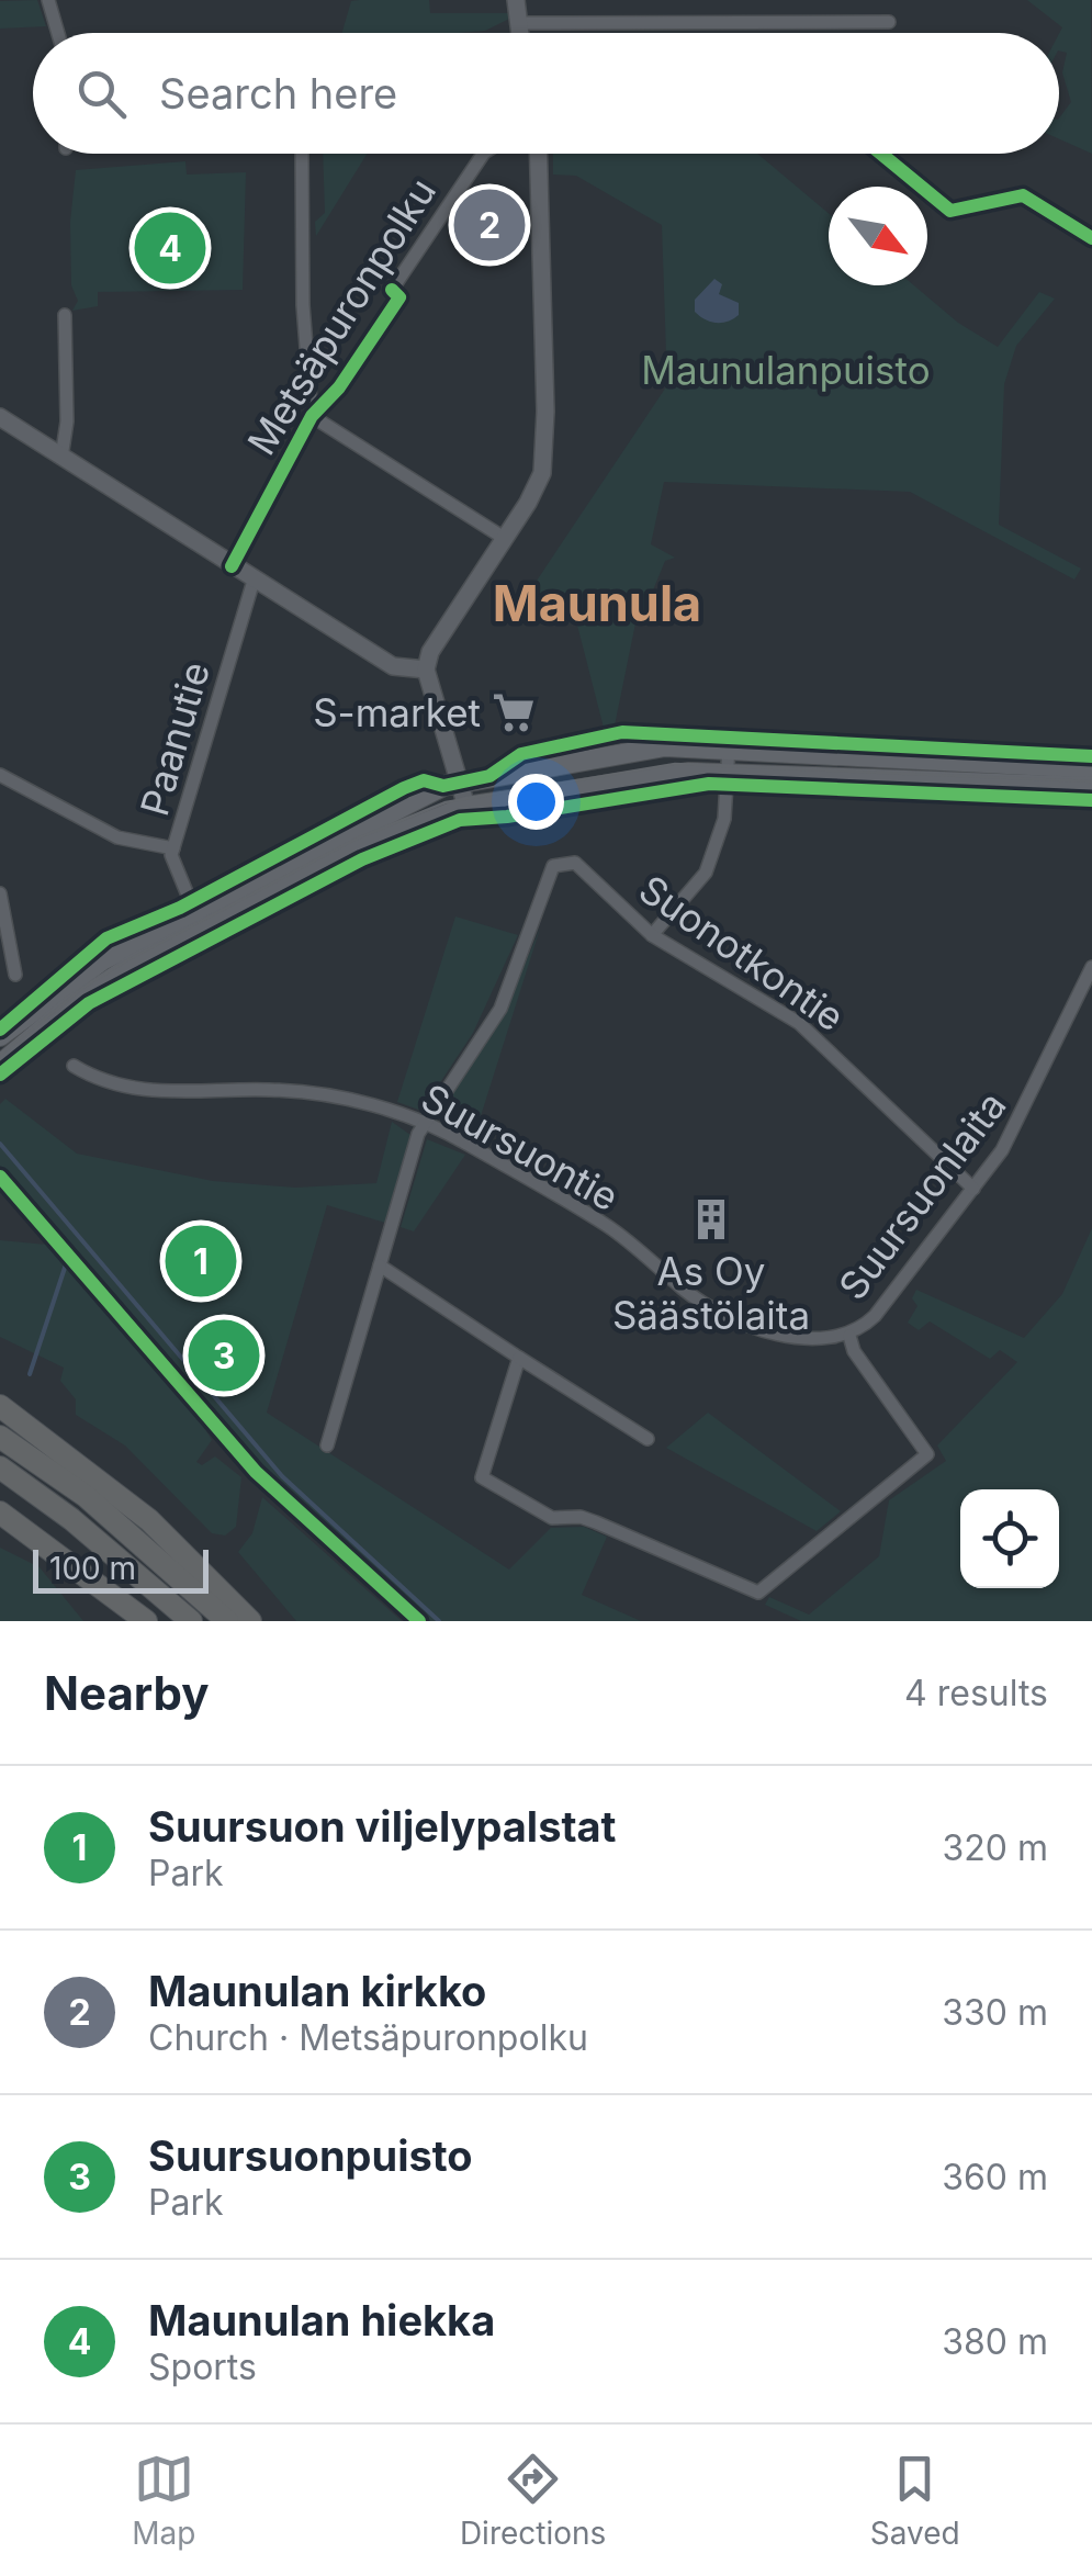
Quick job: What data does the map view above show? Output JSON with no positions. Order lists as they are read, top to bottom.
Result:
{
  "streets": {
    "street": [
      "Metsäpuronpolku",
      "Paanutie",
      "Suonotkontie",
      "Suursuontie",
      "Suursuonlaita"
    ]
  },
  "crossings": [
    ["Suonotkontie", "Suursuontie"],
    ["Suonotkontie", "Suursuonlaita"],
    ["Suursuontie", "Suursuonlaita"]
  ],
  "districts": ["Maunula"],
  "parks": ["Maunulanpuisto"],
  "places": {
    "supermarket": ["S-market"],
    "building": ["As Oy Säästölaita"]
  },
  "scale_bar": "100 m",
  "north": "bottom right",
  "page": {
    "search": "Search here",
    "pins": [
      "2",
      "4",
      "1",
      "3"
    ],
    "scale": "100 m",
    "heading": ["Nearby", "4 results"],
    "list": [
      {
        "mark": "1",
        "name": "Suursuon viljelypalstat",
        "note": "Park",
        "value": "320 m"
      },
      {
        "mark": "2",
        "name": "Maunulan kirkko",
        "note": "Church · Metsäpuronpolku",
        "value": "330 m"
      },
      {
        "mark": "3",
        "name": "Suursuonpuisto",
        "note": "Park",
        "value": "360 m"
      },
      {
        "mark": "4",
        "name": "Maunulan hiekka",
        "note": "Sports",
        "value": "380 m"
      }
    ],
    "nav": ["Map", "Directions", "Saved"]
  }
}
